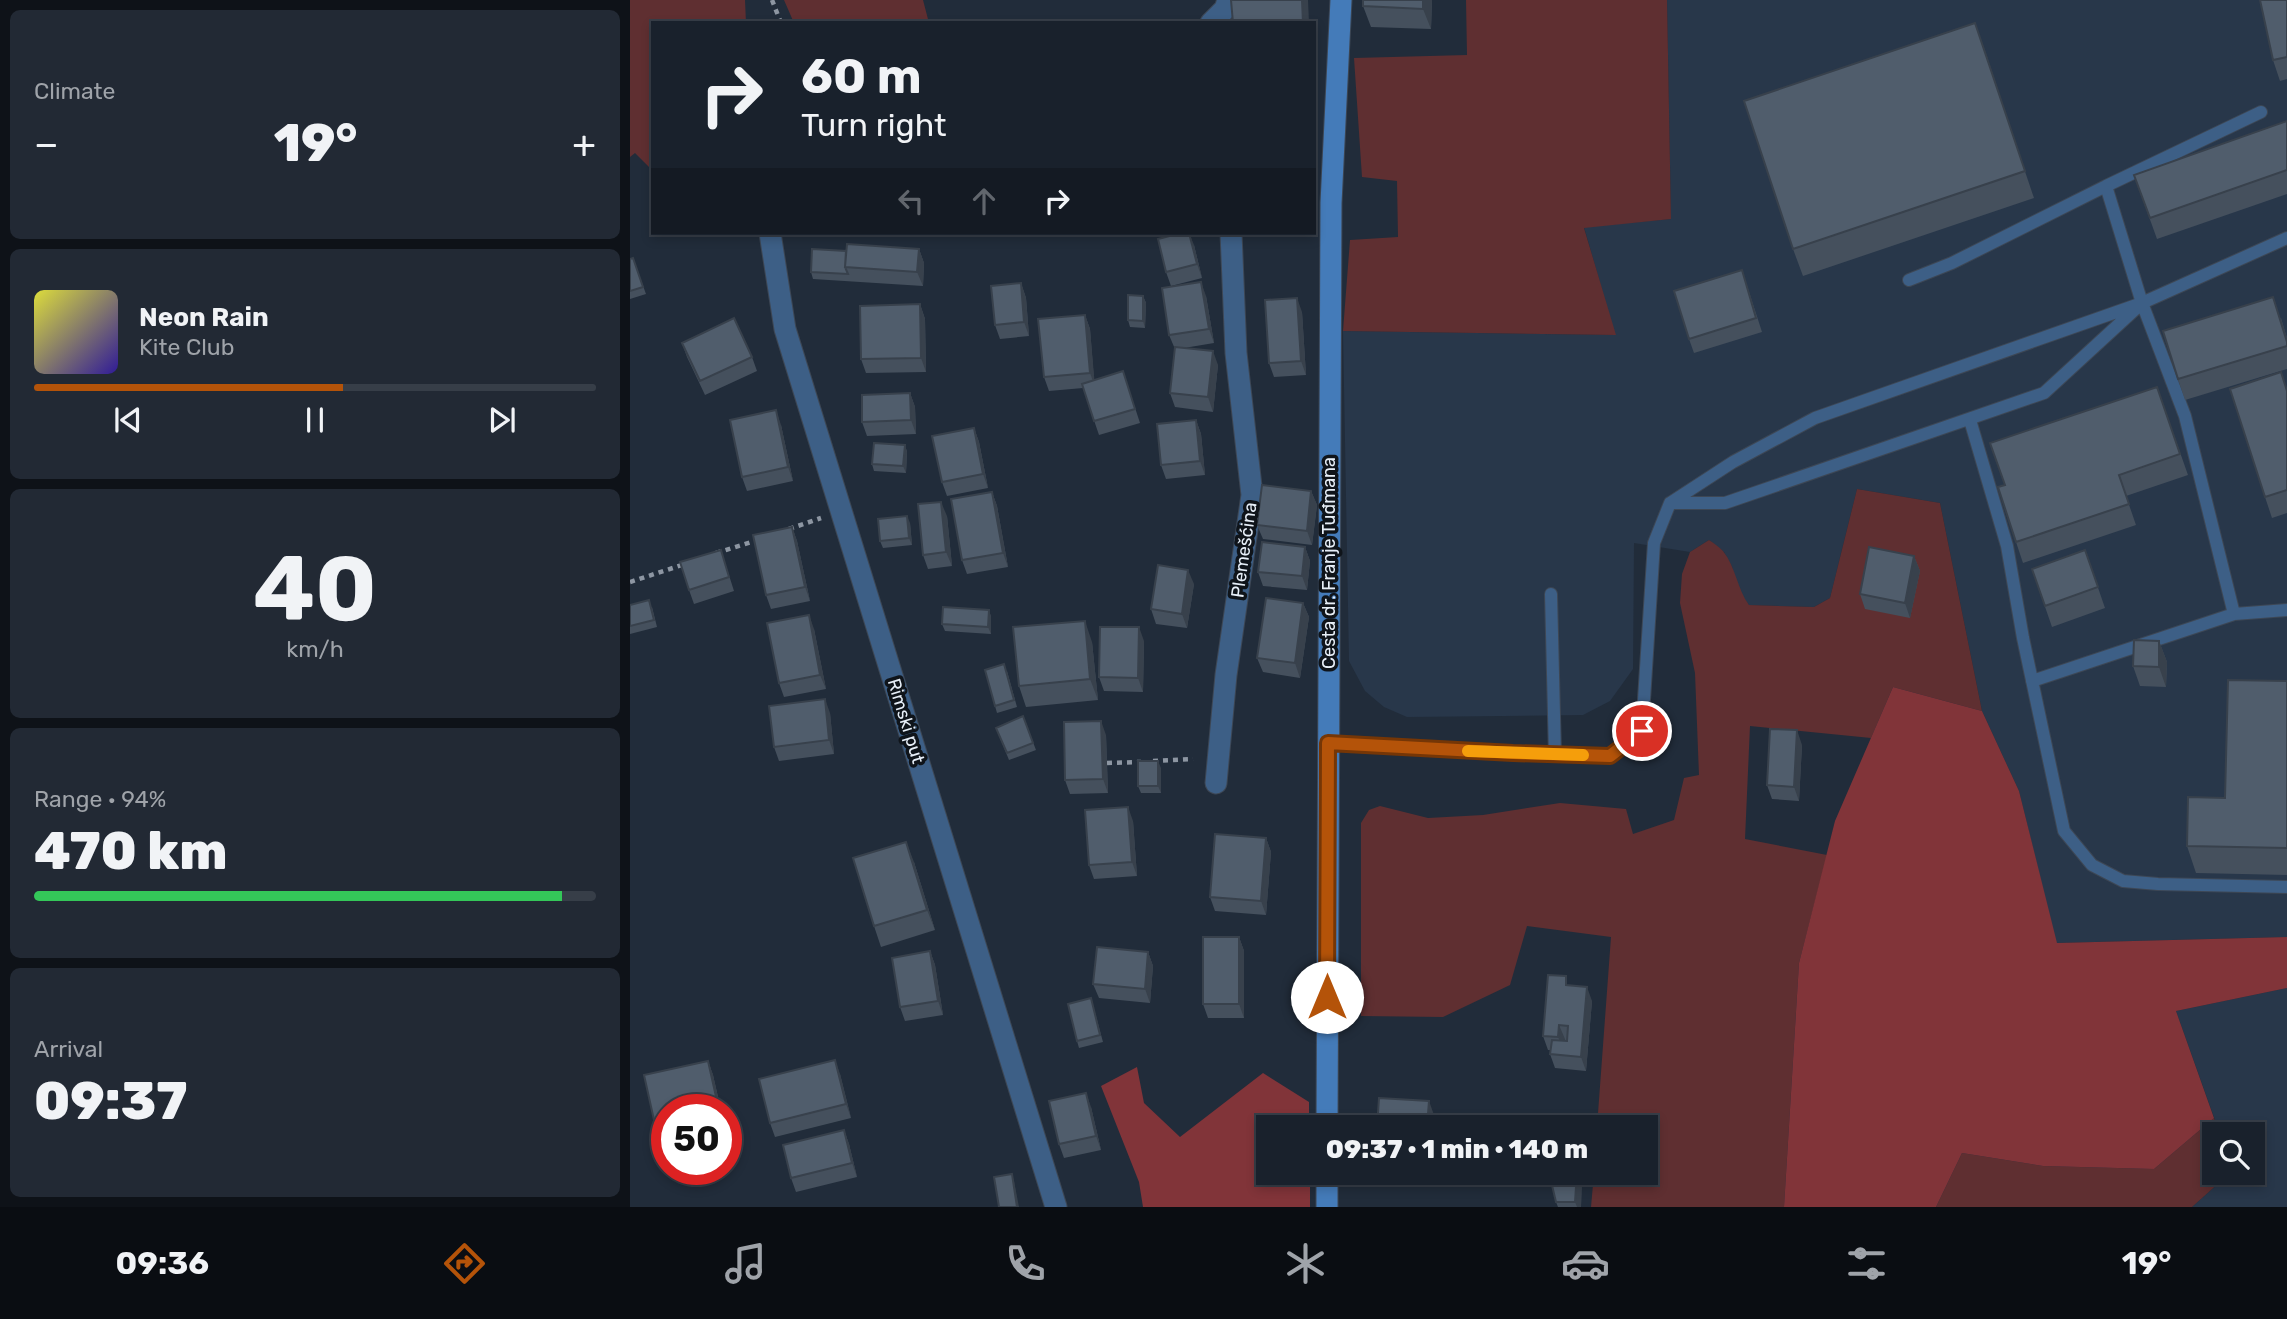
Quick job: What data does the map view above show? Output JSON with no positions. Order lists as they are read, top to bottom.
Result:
{
  "streets": {
    "main road": ["Cesta dr. Franje Tuđmana"],
    "street": ["Plemešćina", "Rimski put"]
  },
  "page": {
    "tile": [
      "Climate",
      ["40", "km/h"],
      ["Range · 94%", "470 km"],
      ["Arrival", "09:37"]
    ],
    "turn": ["60 m", "Turn right"],
    "heat": ["−", "19°", "+"],
    "song": ["Neon Rain", "Kite Club"],
    "limit": "50",
    "trip": "09:37 · 1 min · 140 m",
    "tabs": ["09:36", "19°"]
  }
}
